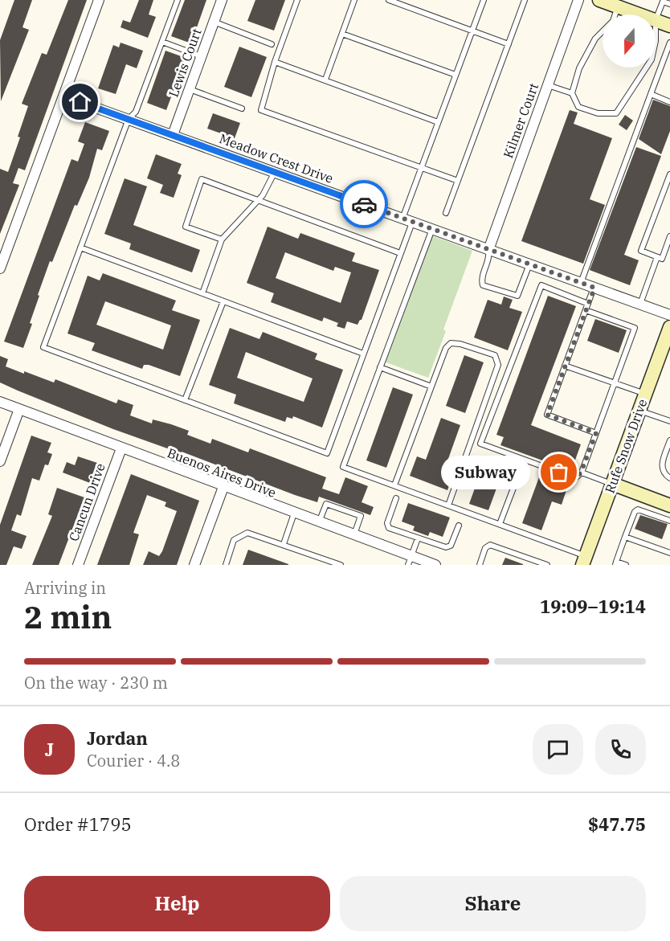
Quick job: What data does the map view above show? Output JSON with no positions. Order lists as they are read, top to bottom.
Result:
{
  "streets": {
    "main road": ["Rufe Snow Drive"],
    "street": [
      "Lewis Court",
      "Kilmer Court",
      "Meadow Crest Drive",
      "Buenos Aires Drive",
      "Cancun Drive"
    ]
  },
  "crossings": [
    ["Lewis Court", "Meadow Crest Drive"],
    ["Kilmer Court", "Meadow Crest Drive"],
    ["Buenos Aires Drive", "Cancun Drive"]
  ],
  "places": ["Subway"],
  "north": "bottom",
  "page": {
    "bubble": "Subway",
    "heading": ["2 min", "Arriving in", "19:09–19:14"],
    "panel": [
      "Jordan",
      "Courier · 4.8",
      "Order #1795",
      "$47.75"
    ],
    "bar": "On the way · 230 m",
    "round": "J",
    "buttons": ["Help", "Share"]
  }
}
